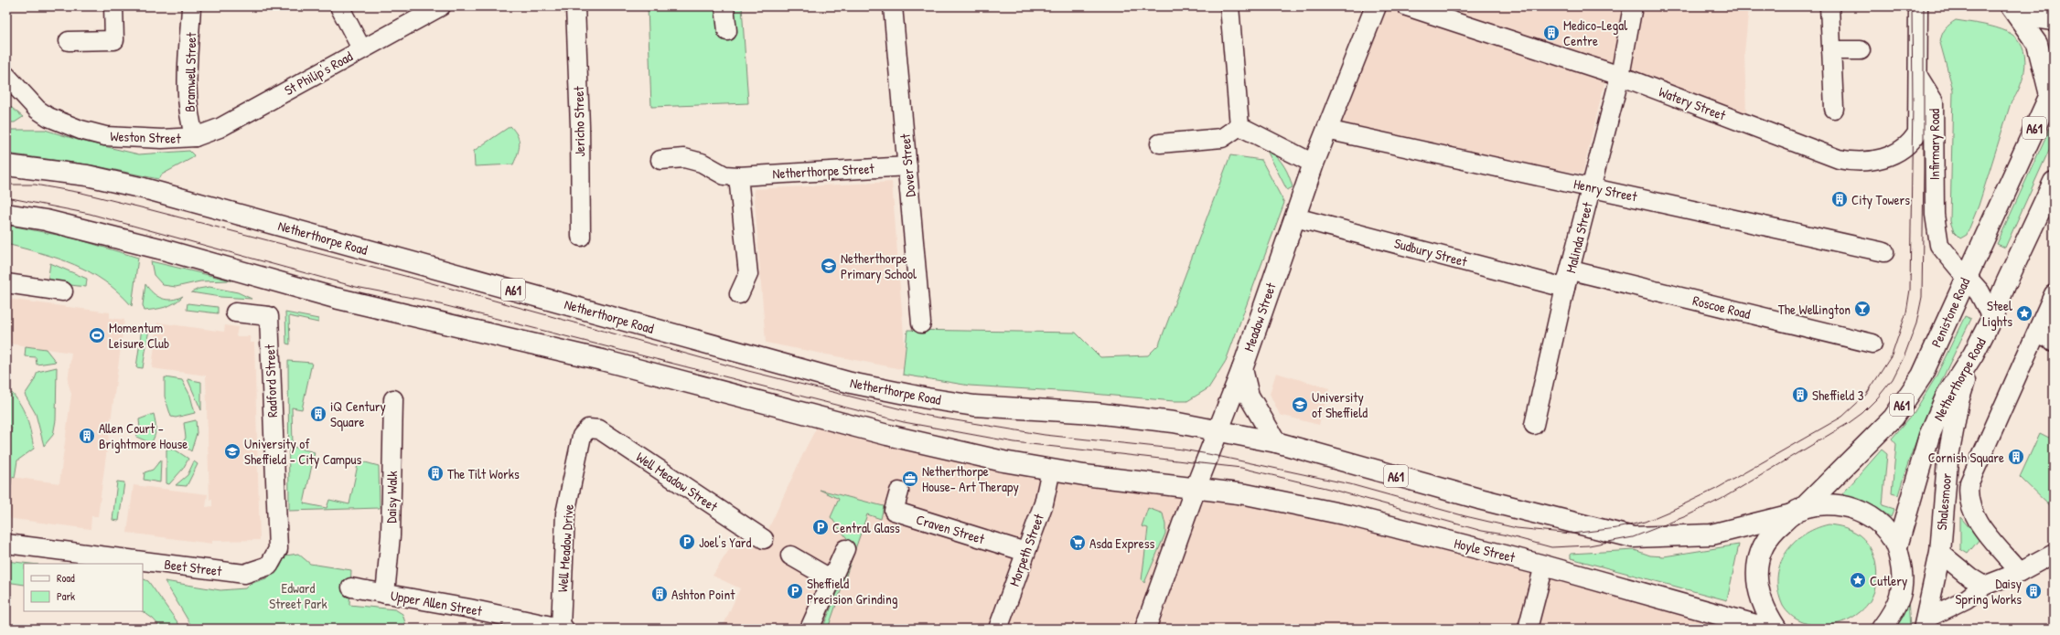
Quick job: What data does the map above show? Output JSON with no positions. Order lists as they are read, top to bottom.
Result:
{
  "streets": {
    "main road": [
      "A61",
      "Netherthorpe Road",
      "Penistone Road",
      "Meadow Street",
      "Shalesmoor",
      "Hoyle Street"
    ],
    "street": [
      "Bramwell Street",
      "St Philip's Road",
      "Watery Street",
      "Jericho Street",
      "Weston Street",
      "Infirmary Road",
      "Dover Street",
      "Netherthorpe Street",
      "Henry Street",
      "Malinda Street",
      "Sudbury Street",
      "Roscoe Road",
      "Radford Street",
      "Well Meadow Street",
      "Daisy Walk",
      "Craven Street",
      "Well Meadow Drive",
      "Morpeth Street",
      "Beet Street",
      "Upper Allen Street"
    ]
  },
  "crossings": [
    ["Bramwell Street", "St Philip's Road"],
    ["Bramwell Street", "Weston Street"],
    ["St Philip's Road", "Weston Street"],
    ["Watery Street", "Infirmary Road"],
    ["Watery Street", "Malinda Street"],
    ["A61", "Netherthorpe Road"],
    ["A61", "Penistone Road"],
    ["A61", "Meadow Street"],
    ["A61", "Shalesmoor"],
    ["Infirmary Road", "Penistone Road"],
    ["Dover Street", "Netherthorpe Street"],
    ["Henry Street", "Malinda Street"],
    ["Henry Street", "Meadow Street"],
    ["Netherthorpe Road", "Meadow Street"],
    ["Netherthorpe Road", "Shalesmoor"],
    ["Malinda Street", "Sudbury Street"],
    ["Malinda Street", "Roscoe Road"],
    ["Sudbury Street", "Meadow Street"],
    ["Meadow Street", "Hoyle Street"],
    ["Radford Street", "Beet Street"],
    ["Well Meadow Street", "Well Meadow Drive"],
    ["Daisy Walk", "Upper Allen Street"],
    ["Craven Street", "Morpeth Street"],
    ["Well Meadow Drive", "Upper Allen Street"]
  ],
  "parks": ["Edward Street Park"],
  "places": {
    "building": [
      "Medico-Legal Centre",
      "City Towers",
      "Sheffield 3",
      "iQ Century Square",
      "Allen Court - Brightmore House",
      "Cornish Square",
      "The Tilt Works",
      "Daisy Spring Works",
      "Ashton Point"
    ],
    "school or university": ["Netherthorpe Primary School", "University of Sheffield", "University of Sheffield - City Campus"],
    "bar": ["The Wellington"],
    "place": ["Steel Lights", "Cutlery"],
    "sports": ["Momentum Leisure Club"],
    "office": ["Netherthorpe House- Art Therapy"],
    "parking": ["Central Glass", "Joel's Yard", "Sheffield Precision Grinding"],
    "supermarket": ["Asda Express"]
  },
  "legend": ["Road", "Park"]
}
